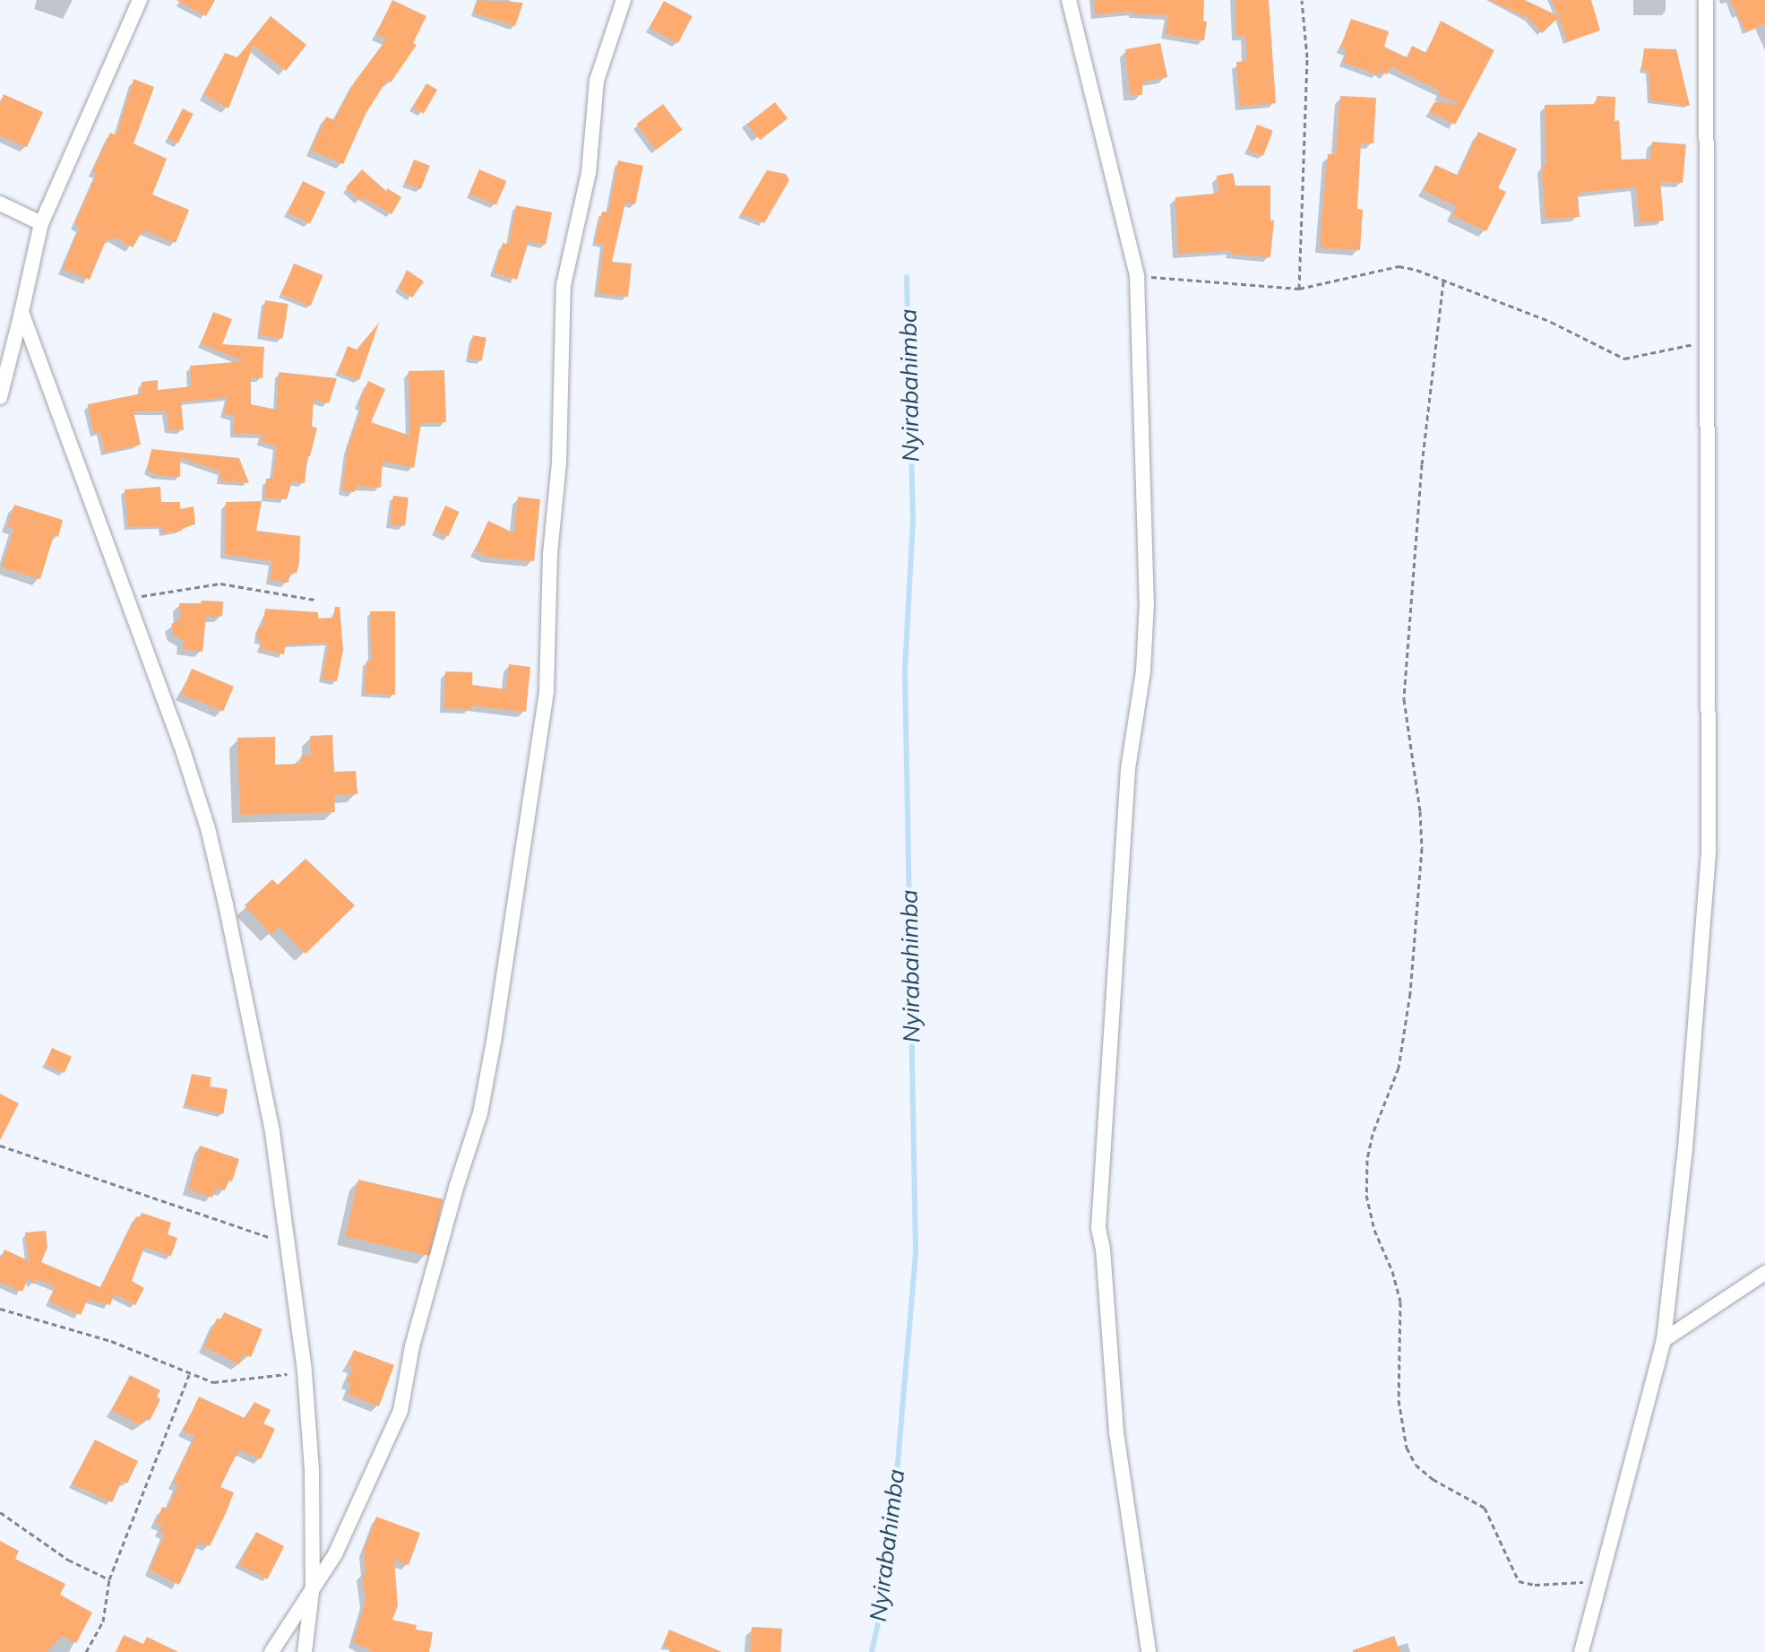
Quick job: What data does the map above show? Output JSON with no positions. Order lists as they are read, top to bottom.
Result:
{
  "water": ["Nyirabahimba"]
}
